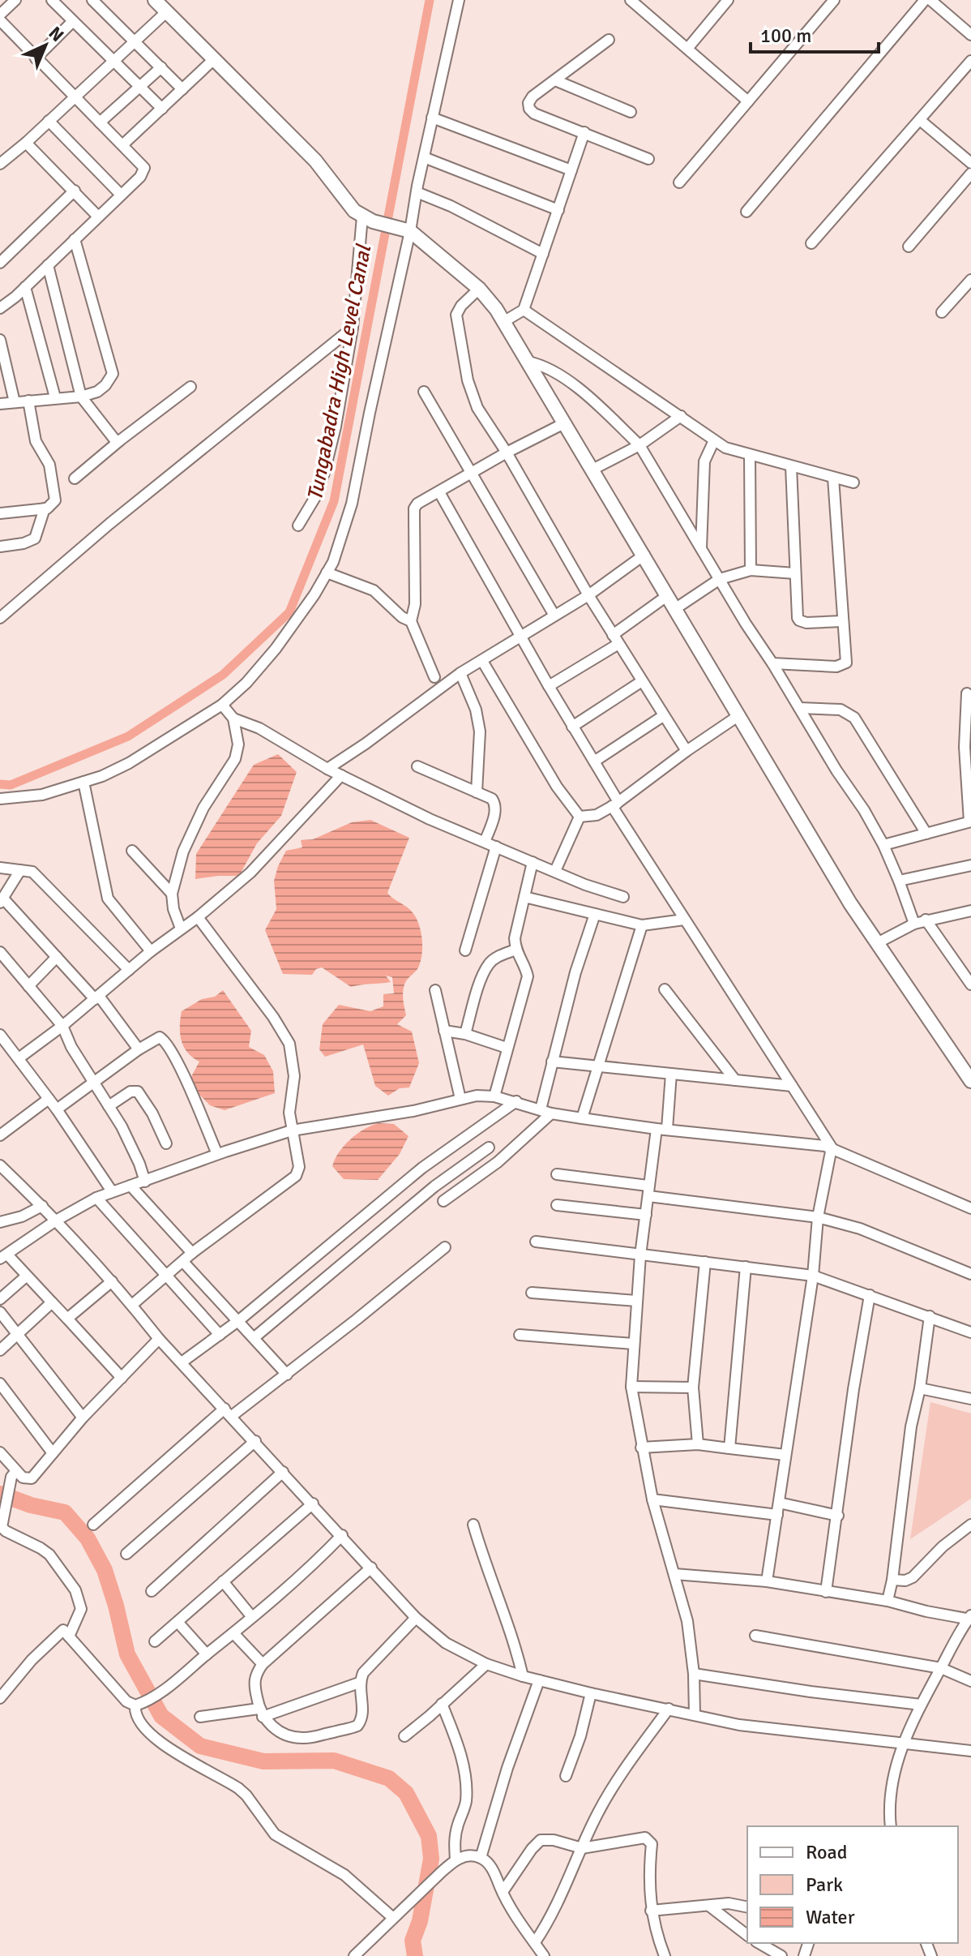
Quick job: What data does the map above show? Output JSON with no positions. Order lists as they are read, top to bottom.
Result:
{
  "water": ["Tungabadra High Level Canal"],
  "legend": ["Road", "Park", "Water"],
  "scale_bar": "100 m",
  "north": "top right"
}
